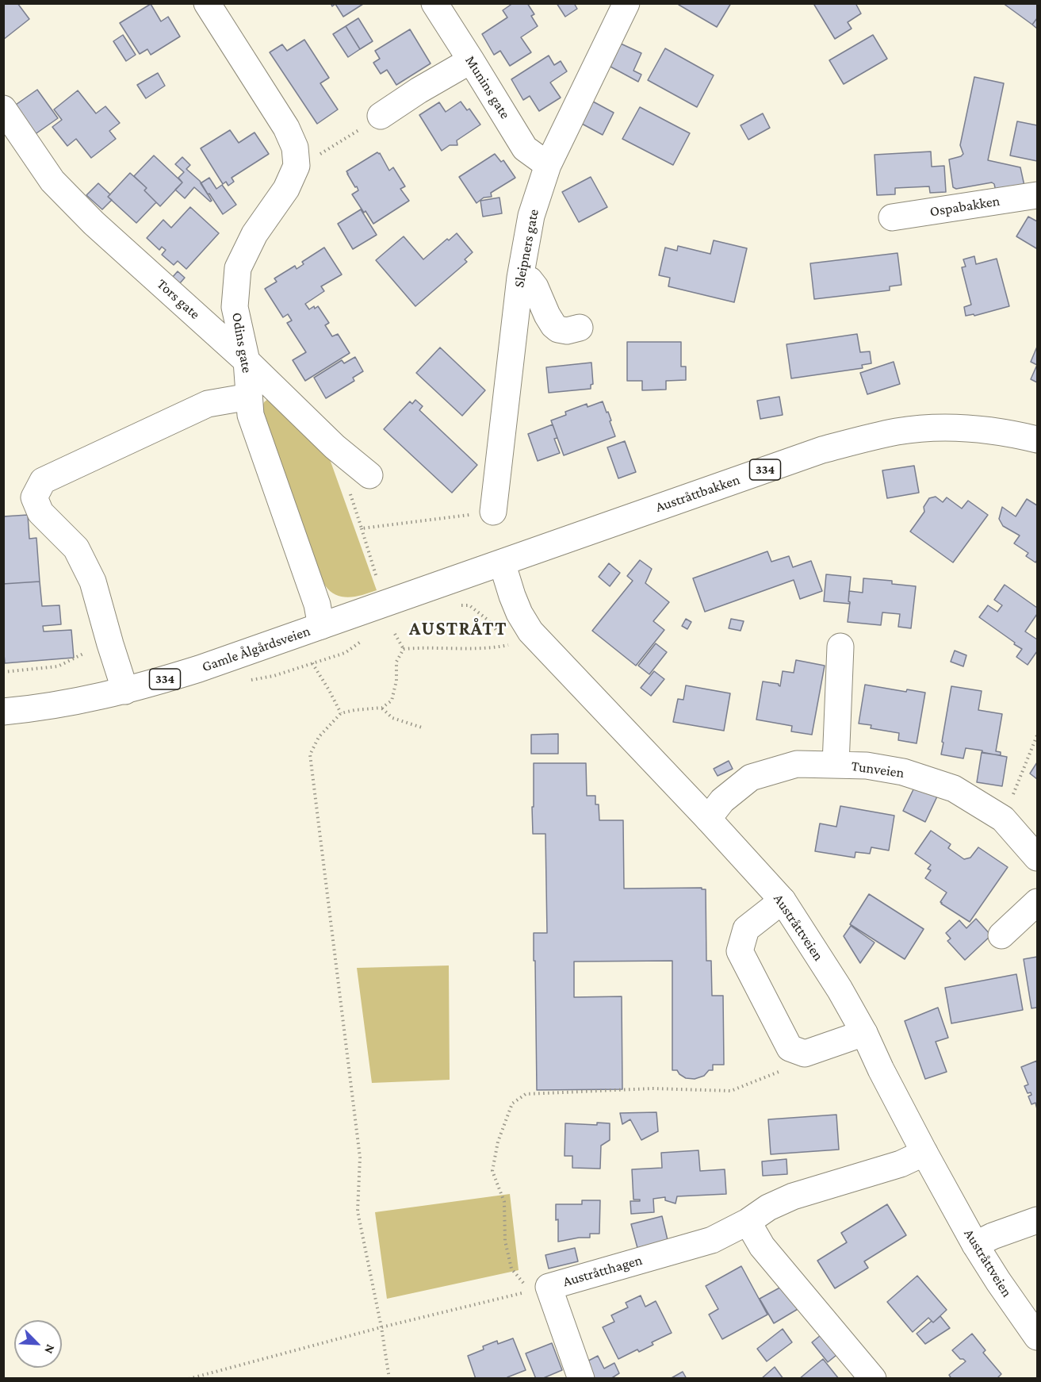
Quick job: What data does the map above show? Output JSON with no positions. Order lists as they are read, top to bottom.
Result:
{
  "streets": {
    "street": [
      "Munins gate",
      "Ospabakken",
      "Sleipners gate",
      "Tors gate",
      "Odins gate",
      "334",
      "Austråttbakken",
      "Gamle Ålgårdsveien",
      "Tunveien",
      "Austråttveien",
      "Austråtthagen"
    ]
  },
  "crossings": [
    ["Munins gate", "Sleipners gate"],
    ["Tors gate", "Odins gate"],
    ["Odins gate", "Gamle Ålgårdsveien"],
    ["Austråttbakken", "Gamle Ålgårdsveien"],
    ["Austråttbakken", "Austråttveien"],
    ["Gamle Ålgårdsveien", "Austråttveien"],
    ["Tunveien", "Austråttveien"],
    ["Austråttveien", "Austråtthagen"]
  ],
  "districts": ["AUSTRÅTT"],
  "north": "bottom right"
}
